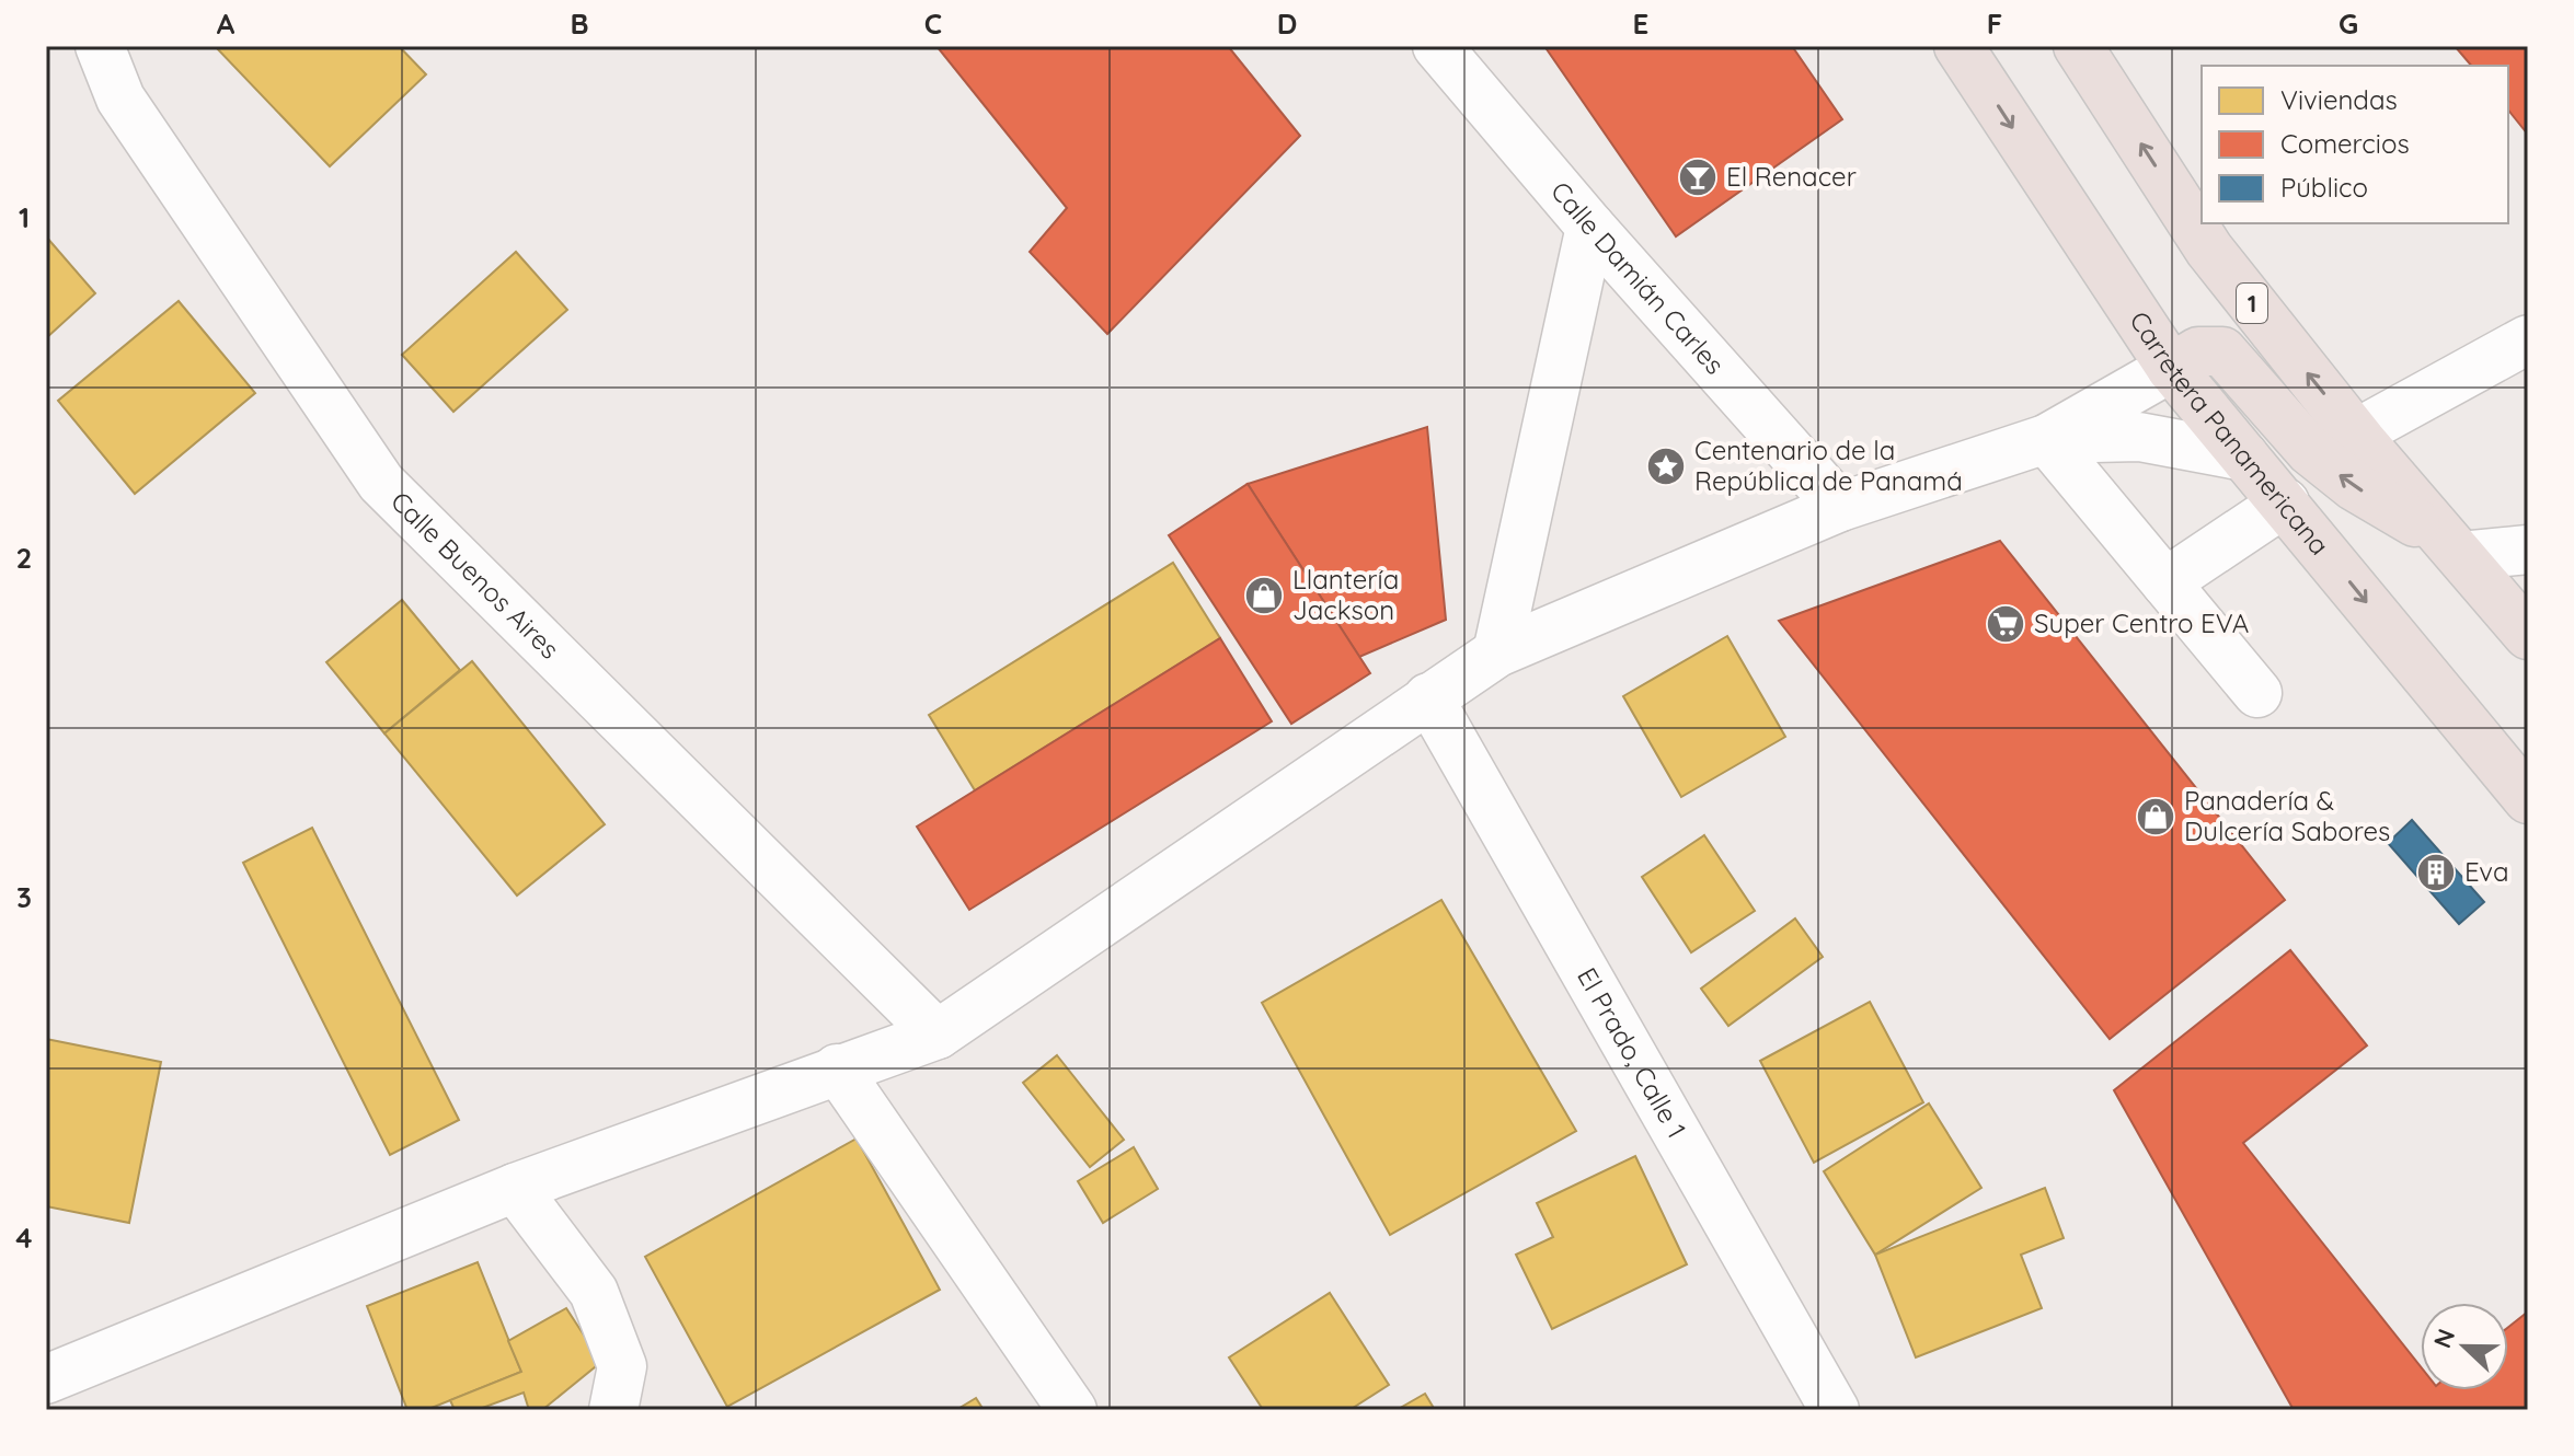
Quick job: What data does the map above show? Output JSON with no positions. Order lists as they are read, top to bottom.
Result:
{
  "streets": {
    "highway": ["1", "Carretera Panamericana"],
    "street": ["Calle Damián Carles", "Calle Buenos Aires", "El Prado, Calle 1"]
  },
  "places": {
    "bar": ["El Renacer"],
    "place": ["Centenario de la República de Panamá"],
    "shop": ["Llantería Jackson", "Panadería & Dulcería Sabores"],
    "supermarket": ["Super Centro EVA"],
    "building": ["Eva"]
  },
  "legend": ["Viviendas", "Comercios", "Público"],
  "north": "left",
  "grid": {
    "columns": [
      "A",
      "B",
      "C",
      "D",
      "E",
      "F",
      "G"
    ],
    "rows": [
      "1",
      "2",
      "3",
      "4"
    ]
  }
}
